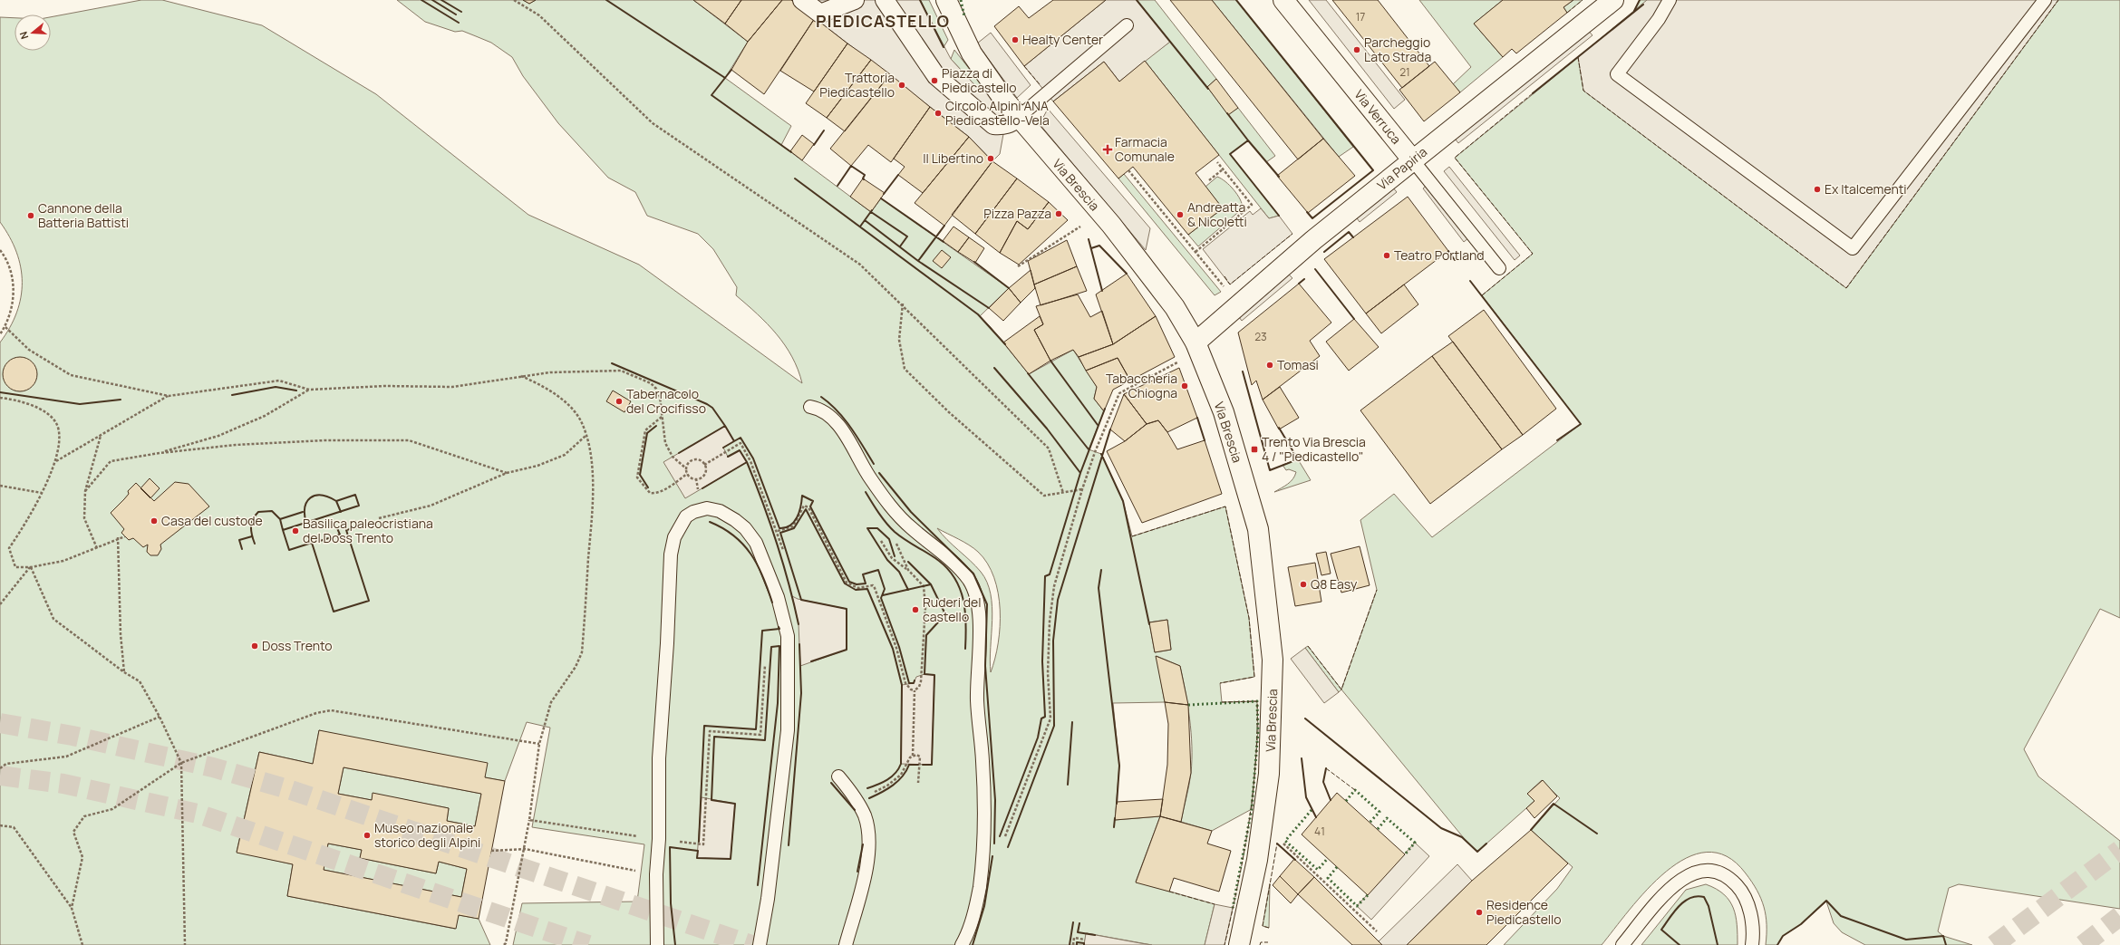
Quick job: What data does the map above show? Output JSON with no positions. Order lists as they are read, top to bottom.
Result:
{
  "streets": {
    "street": ["Via Verruca", "Via Papiria", "Via Brescia"]
  },
  "crossings": [
    ["Via Verruca", "Via Papiria"],
    ["Via Papiria", "Via Brescia"]
  ],
  "districts": ["PIEDICASTELLO"],
  "places": {
    "other": [
      "Healty Center",
      "Parcheggio Lato Strada",
      "Piazza di Piedicastello",
      "Trattoria Piedicastello",
      "Circolo Alpini ANA Piedicastello-Vela",
      "Il Libertino",
      "Ex Italcementi",
      "Pizza Pazza",
      "Andreatta & Nicoletti",
      "Cannone della Batteria Battisti",
      "Teatro Portland",
      "Tomasi",
      "Tabaccheria Chiogna",
      "Tabernacolo del Crocifisso",
      "Casa del custode",
      "Basilica paleocristiana del Doss Trento",
      "Q8 Easy",
      "Ruderi del castello",
      "Doss Trento",
      "Museo nazionale storico degli Alpini",
      "Residence Piedicastello"
    ],
    "health": ["Farmacia Comunale"],
    "transit": ["Trento Via Brescia 4 / \"Piedicastello\""]
  },
  "house_numbers": [
    "17",
    "21",
    "23",
    "41"
  ],
  "north": "left"
}
